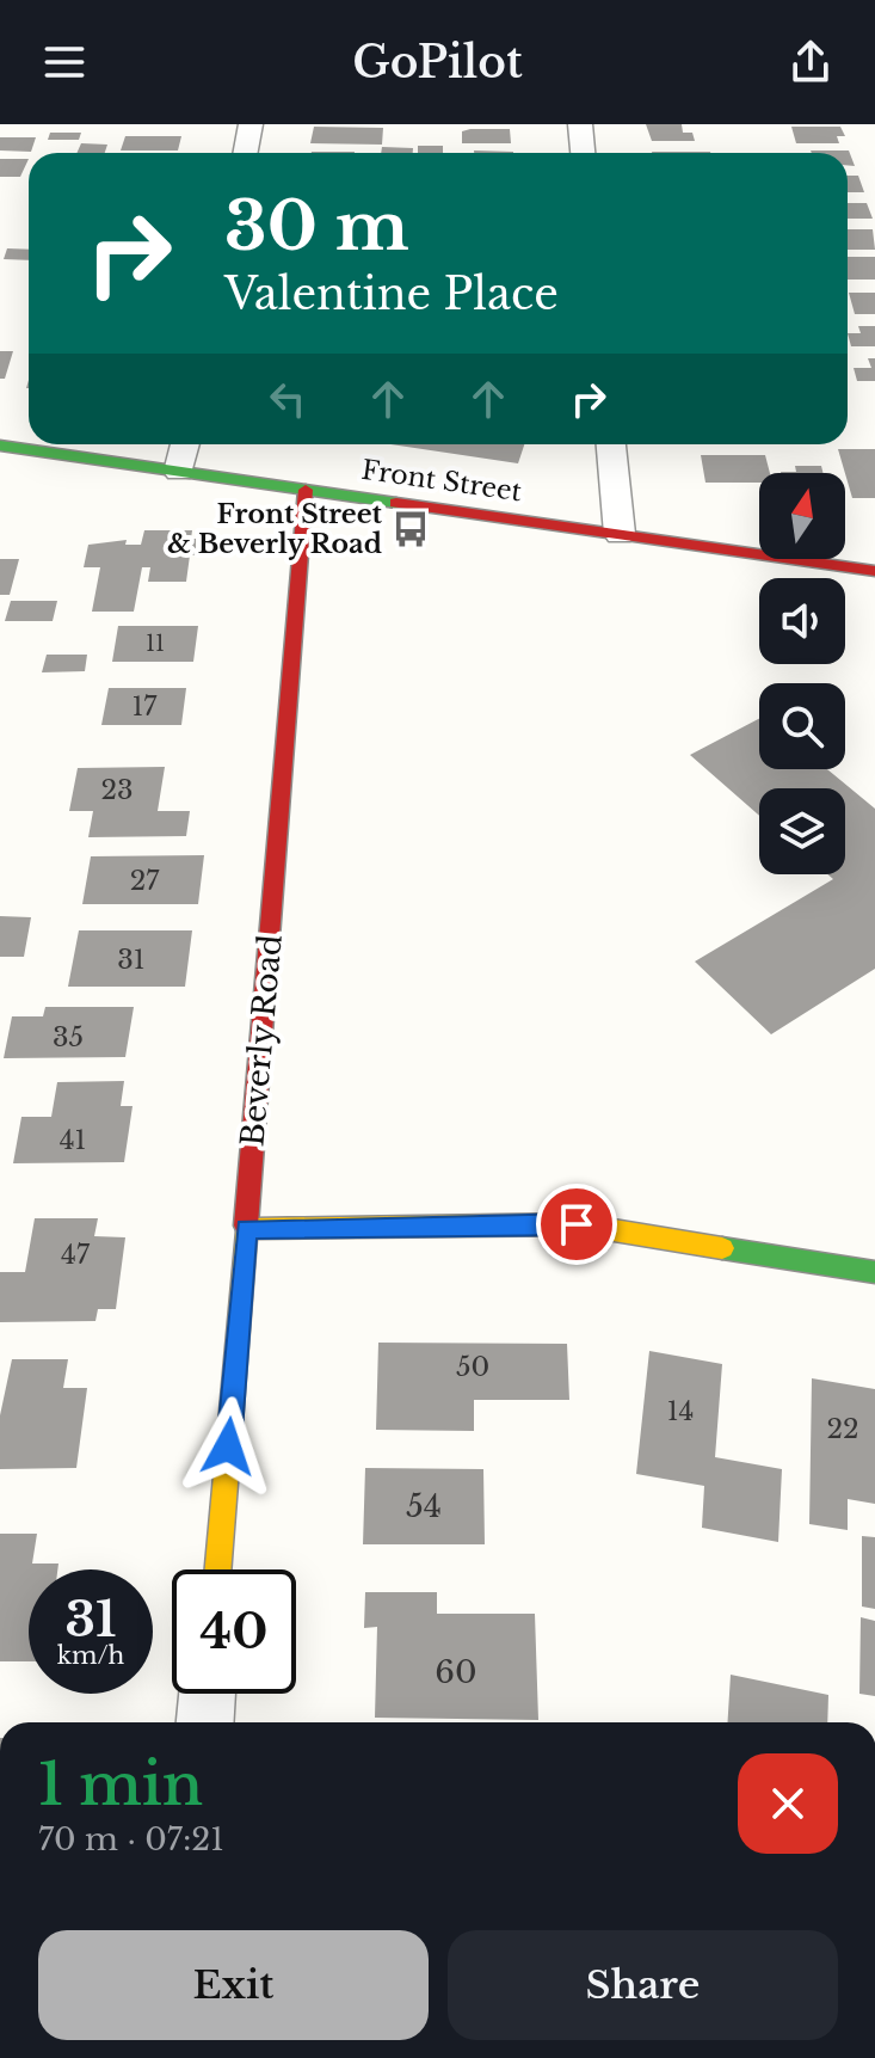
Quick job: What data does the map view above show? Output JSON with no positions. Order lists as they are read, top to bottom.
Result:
{
  "streets": {
    "street": ["Front Street", "Beverly Road"]
  },
  "crossings": [
    ["Front Street", "Beverly Road"]
  ],
  "places": {
    "bus stop": ["Front Street & Beverly Road"]
  },
  "house_numbers": [
    "11",
    "17",
    "23",
    "27",
    "31",
    "35",
    "41",
    "47",
    "50",
    "14",
    "22",
    "54",
    "60"
  ],
  "north": "top",
  "page": {
    "header": "GoPilot",
    "turn": ["30 m", "Valentine Place"],
    "speed": "31 km/h",
    "limit": "40",
    "heading": ["1 min", "70 m · 07:21"],
    "buttons": ["Exit", "Share"]
  }
}
